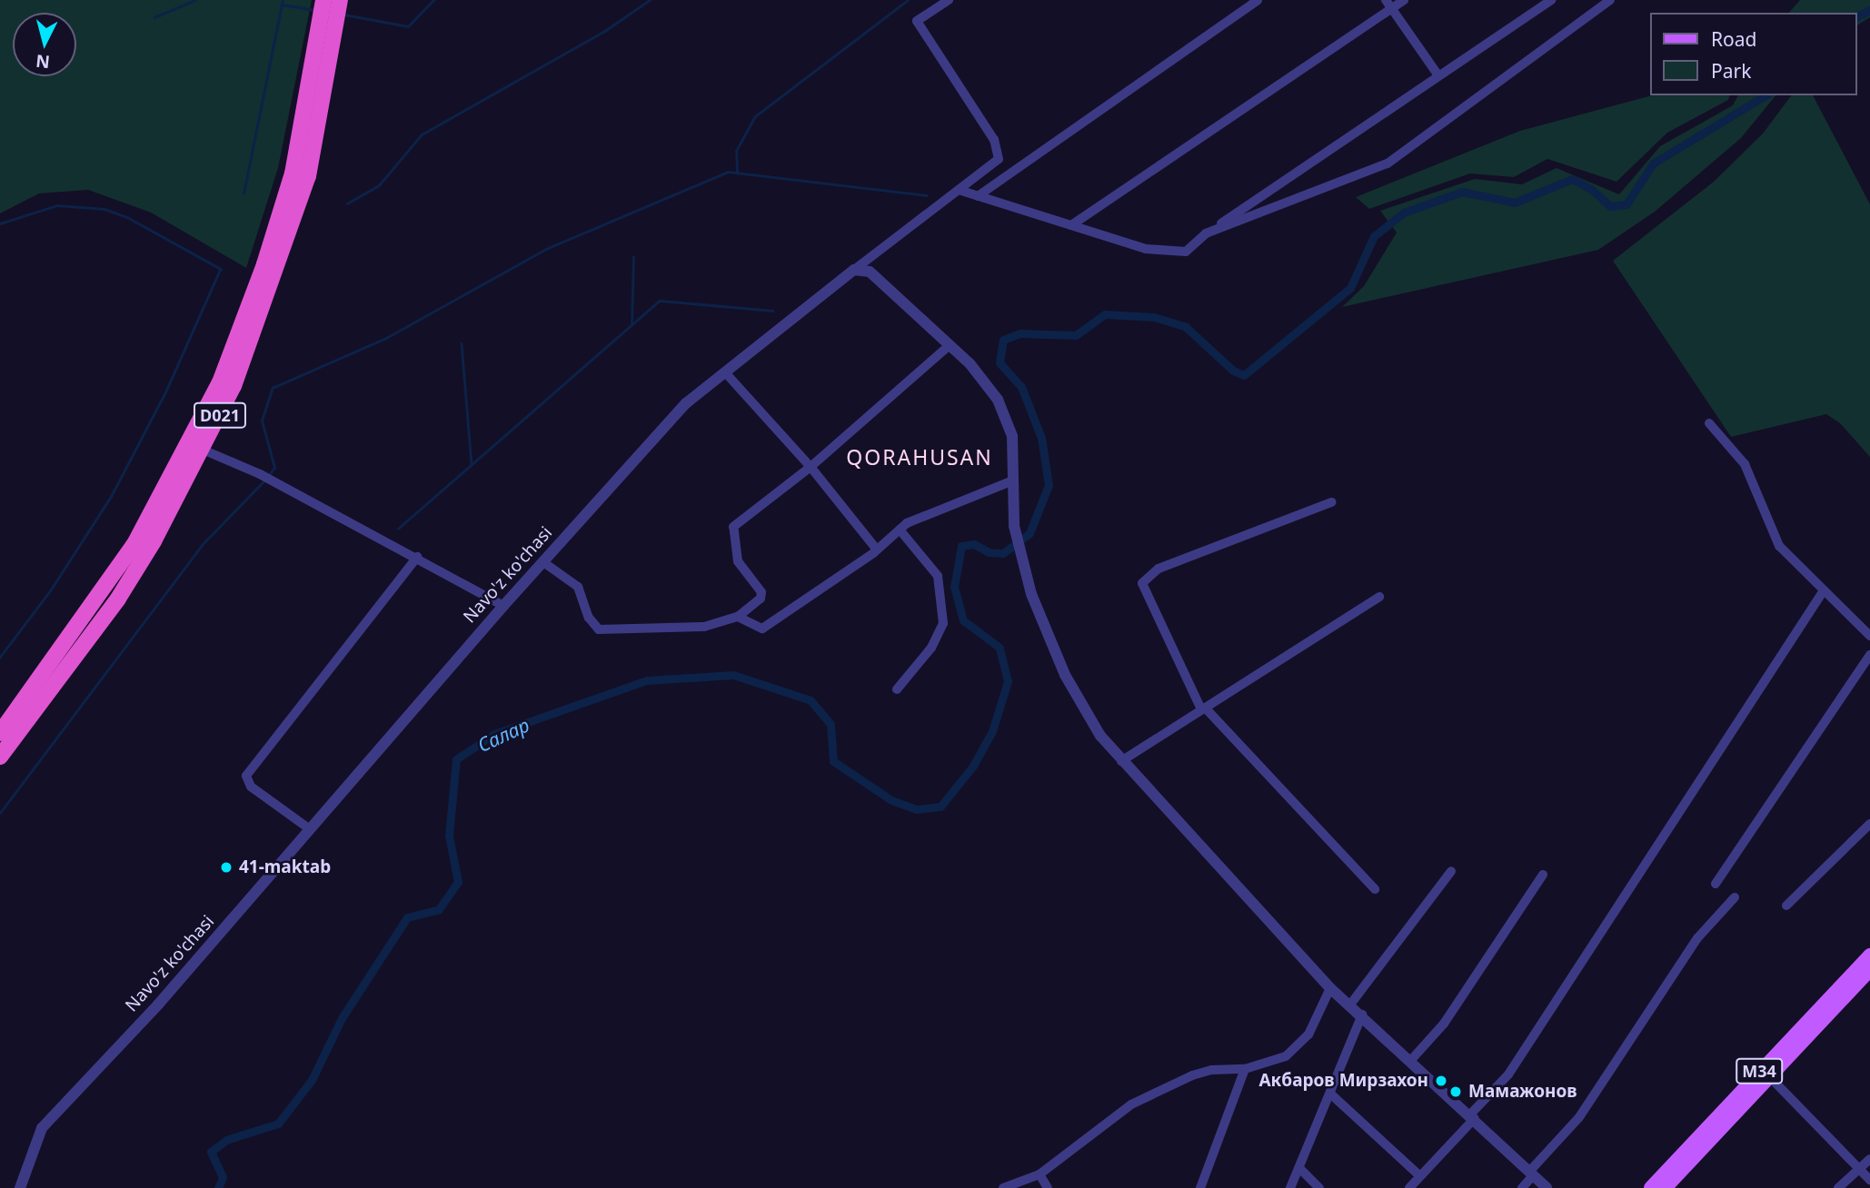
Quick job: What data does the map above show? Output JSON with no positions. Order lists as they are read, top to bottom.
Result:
{
  "streets": {
    "highway": ["D021"],
    "main road": ["M34"],
    "street": ["Navo'z ko'chasi"]
  },
  "districts": ["QORAHUSAN"],
  "water": ["Салар"],
  "places": ["41-maktab", "Акбаров Мирзахон", "Мамажонов"],
  "legend": ["Road", "Park"],
  "north": "bottom"
}
